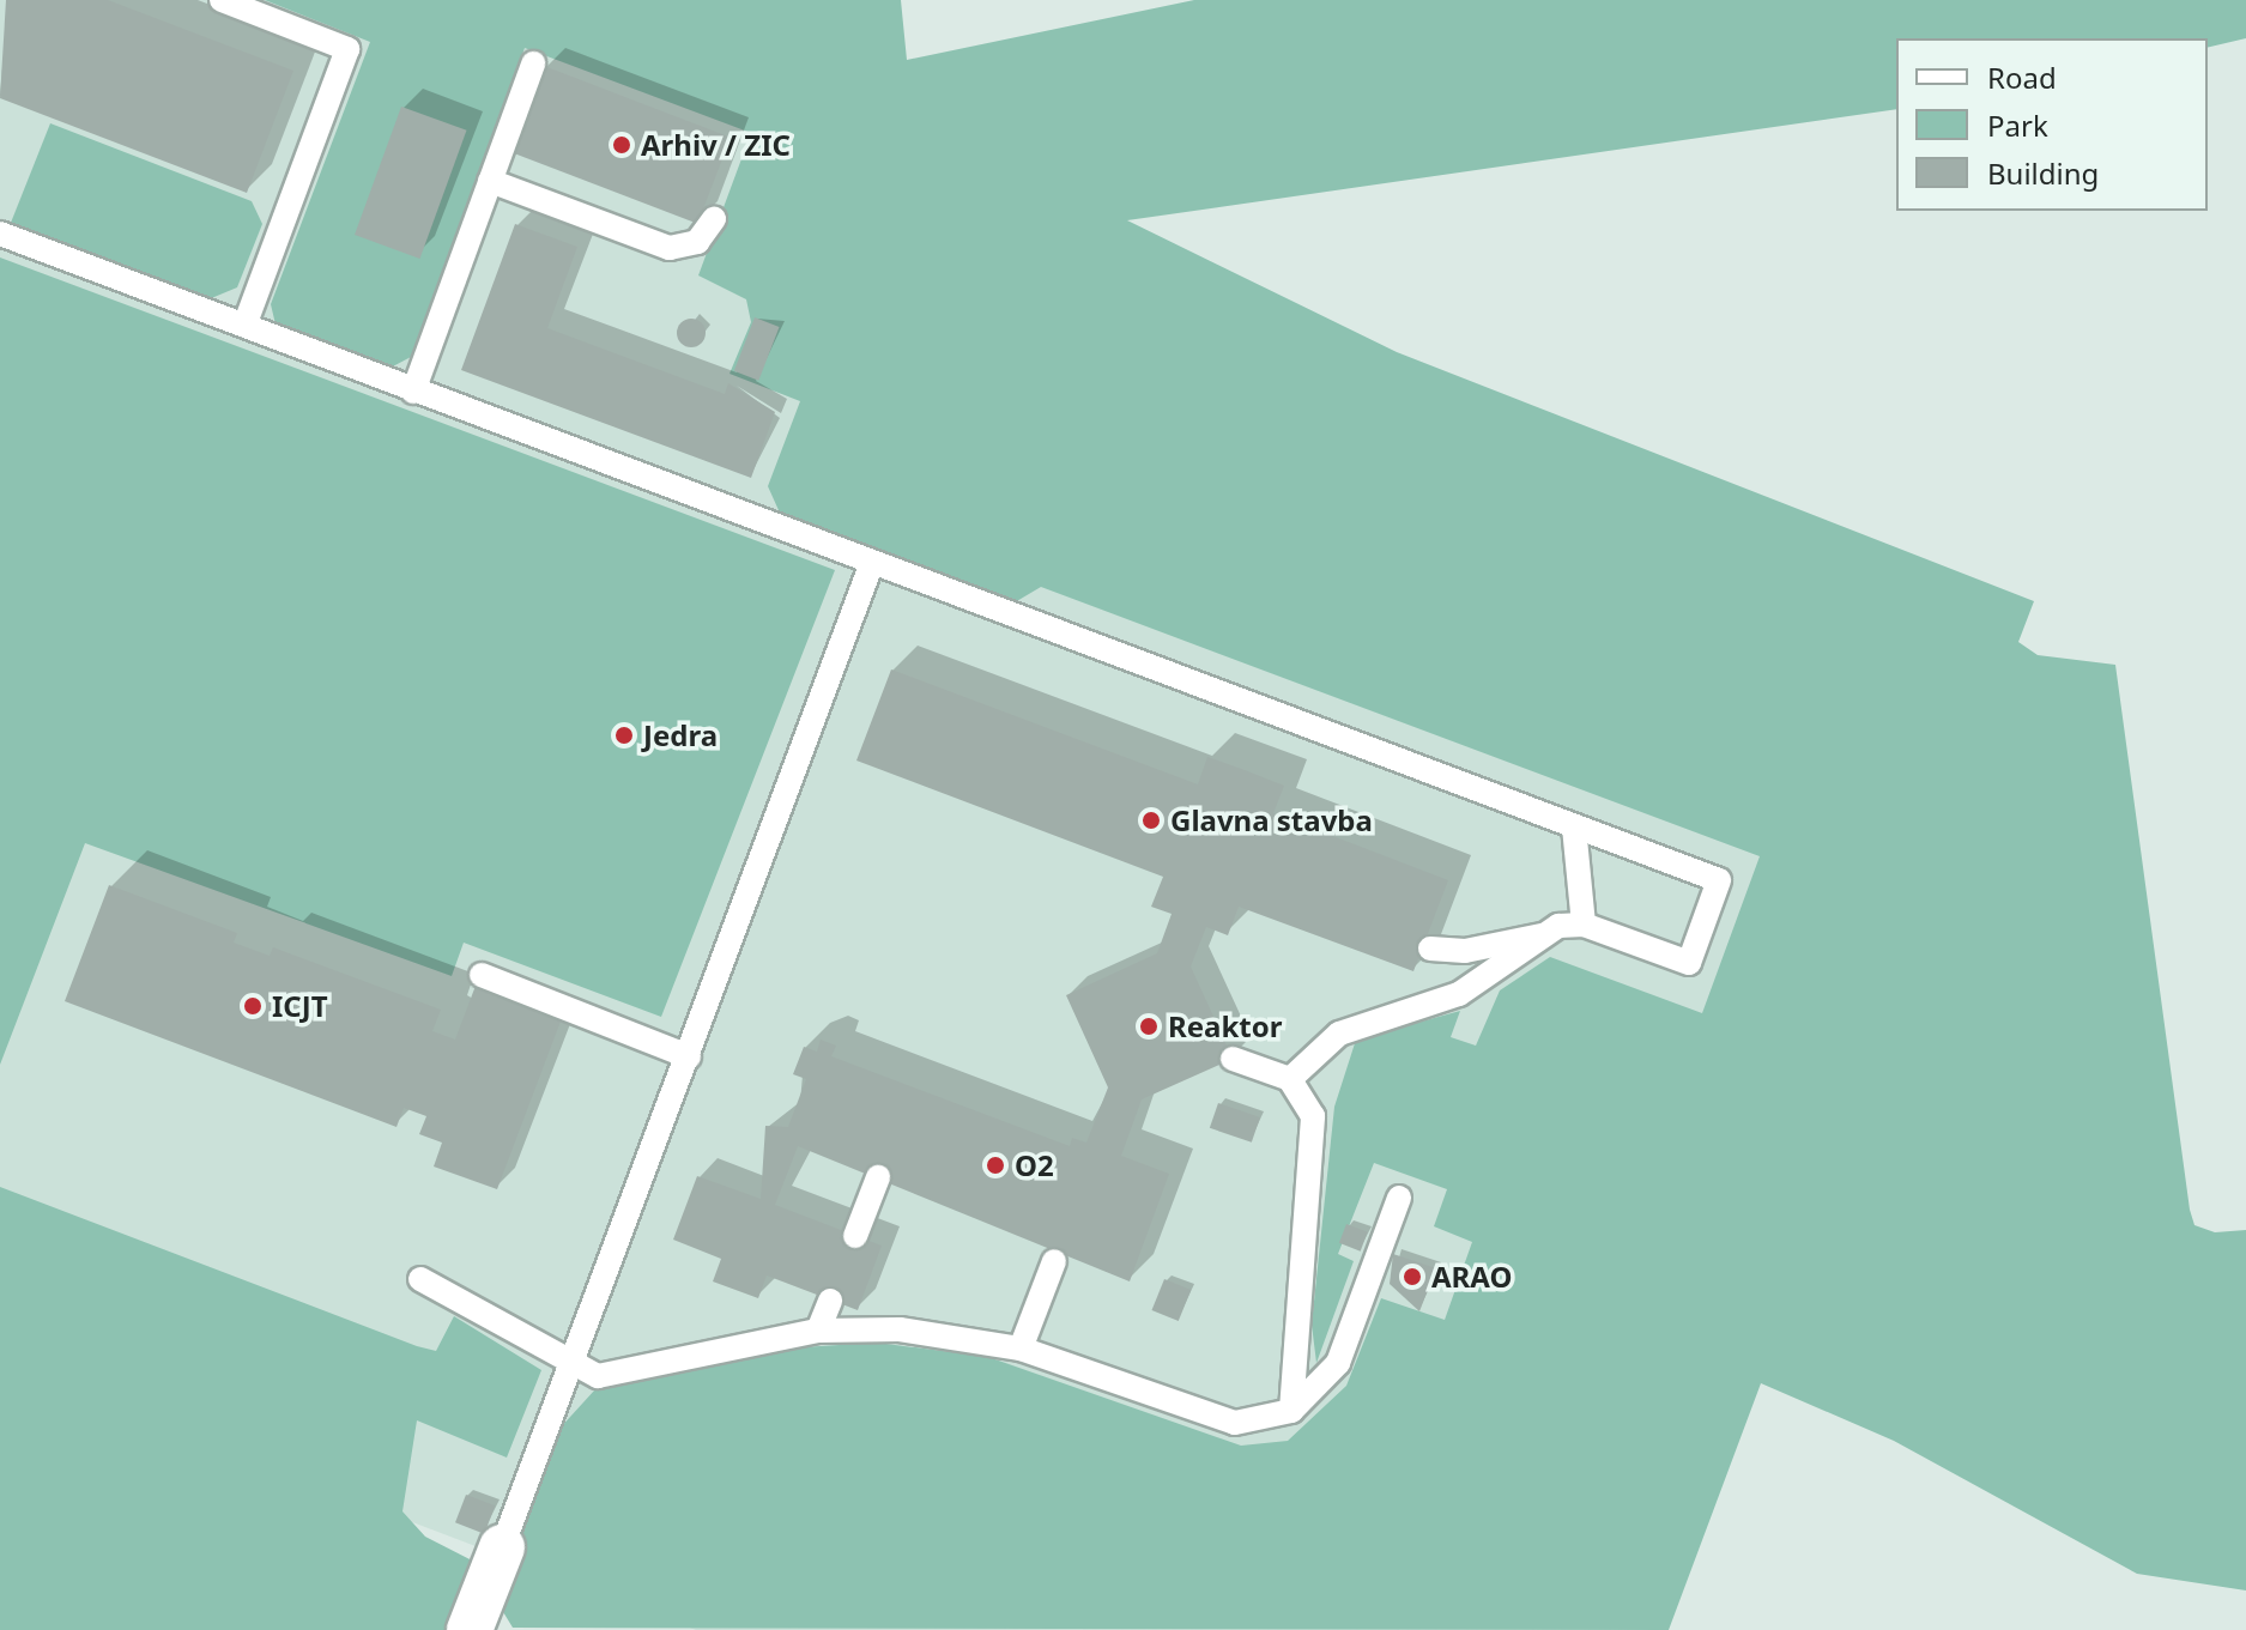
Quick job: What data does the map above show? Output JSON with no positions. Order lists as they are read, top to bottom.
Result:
{
  "places": [
    "Arhiv / ZIC",
    "Jedra",
    "Glavna stavba",
    "ICJT",
    "Reaktor",
    "O2",
    "ARAO"
  ],
  "legend": ["Road", "Park", "Building"]
}
